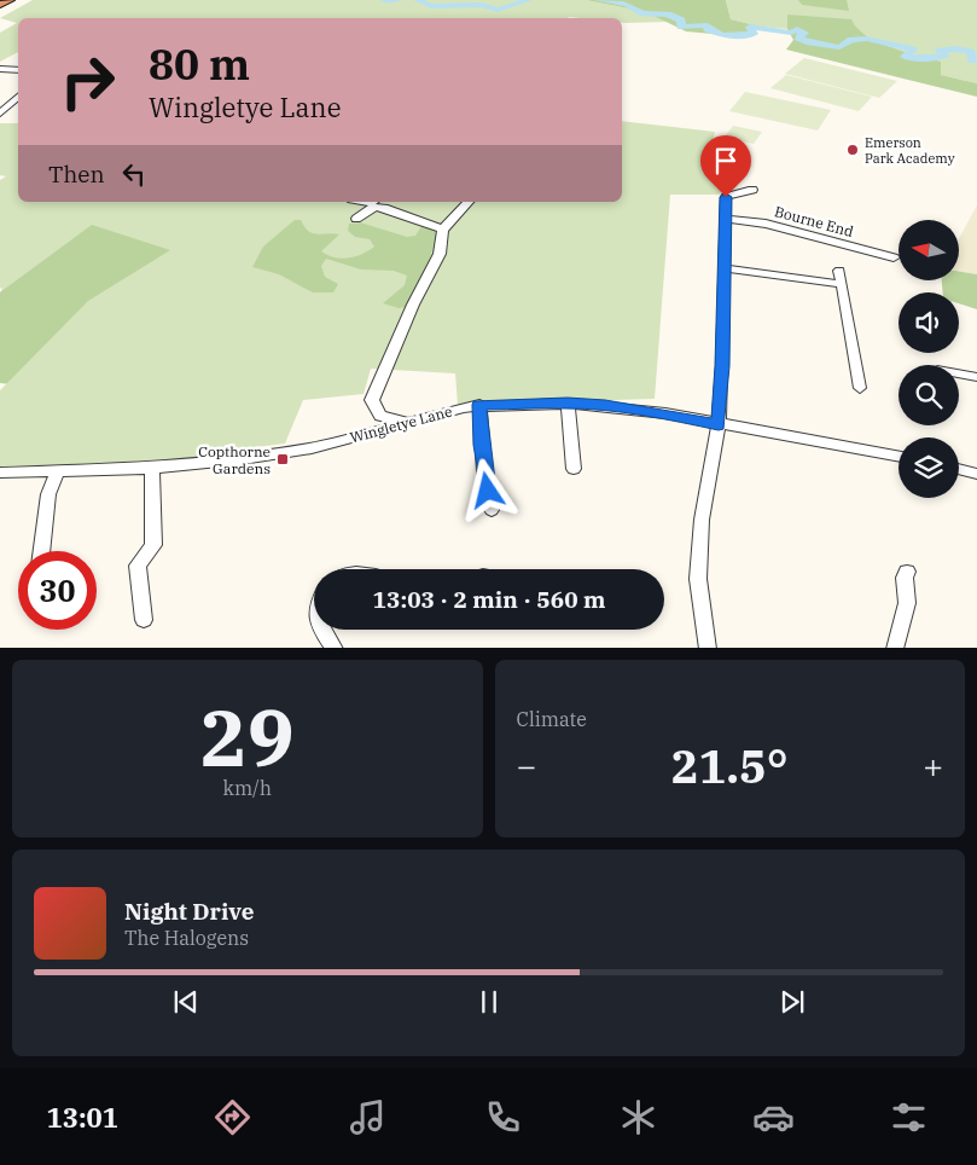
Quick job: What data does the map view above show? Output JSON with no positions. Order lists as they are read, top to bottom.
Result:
{
  "streets": {
    "street": ["Bourne End", "Wingletye Lane"]
  },
  "places": {
    "other": ["Emerson Park Academy"],
    "transit": ["Copthorne Gardens"]
  },
  "north": "left",
  "page": {
    "turn": ["80 m", "Wingletye Lane"],
    "then": "Then",
    "limit": "30",
    "trip": "13:03 · 2 min · 560 m",
    "tile": [
      ["29", "km/h"],
      "Climate"
    ],
    "heat": ["−", "21.5°", "+"],
    "song": ["Night Drive", "The Halogens"],
    "tabs": "13:01"
  }
}
